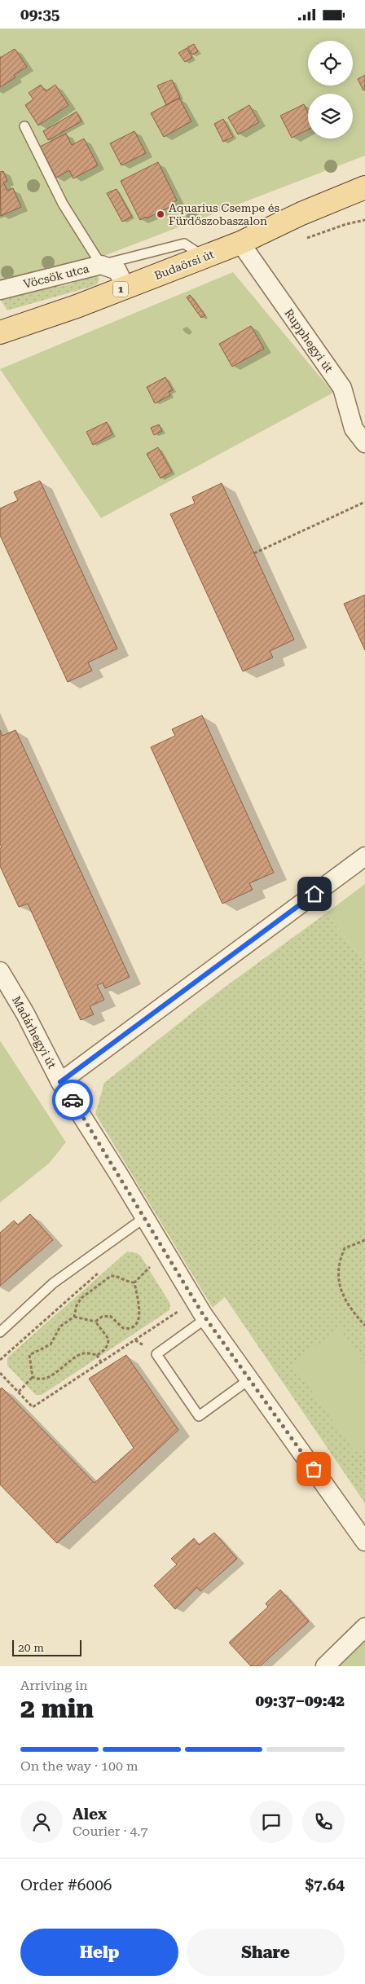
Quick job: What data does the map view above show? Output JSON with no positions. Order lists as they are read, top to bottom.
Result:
{
  "streets": {
    "main road": ["Budaörsi út", "1"],
    "street": ["Vöcsök utca", "Rupphegyi út", "Madárhegyi út"]
  },
  "crossings": [
    ["Budaörsi út", "Vöcsök utca"],
    ["Budaörsi út", "Rupphegyi út"]
  ],
  "places": ["Aquarius Csempe és Fürdőszobaszalon"],
  "scale_bar": "20 m",
  "page": {
    "status": "09:35",
    "scale": "20 m",
    "heading": ["2 min", "Arriving in", "09:37–09:42"],
    "panel": [
      "Alex",
      "Courier · 4.7",
      "Order #6006",
      "$7.64"
    ],
    "bar": "On the way · 100 m",
    "buttons": ["Help", "Share"]
  }
}
